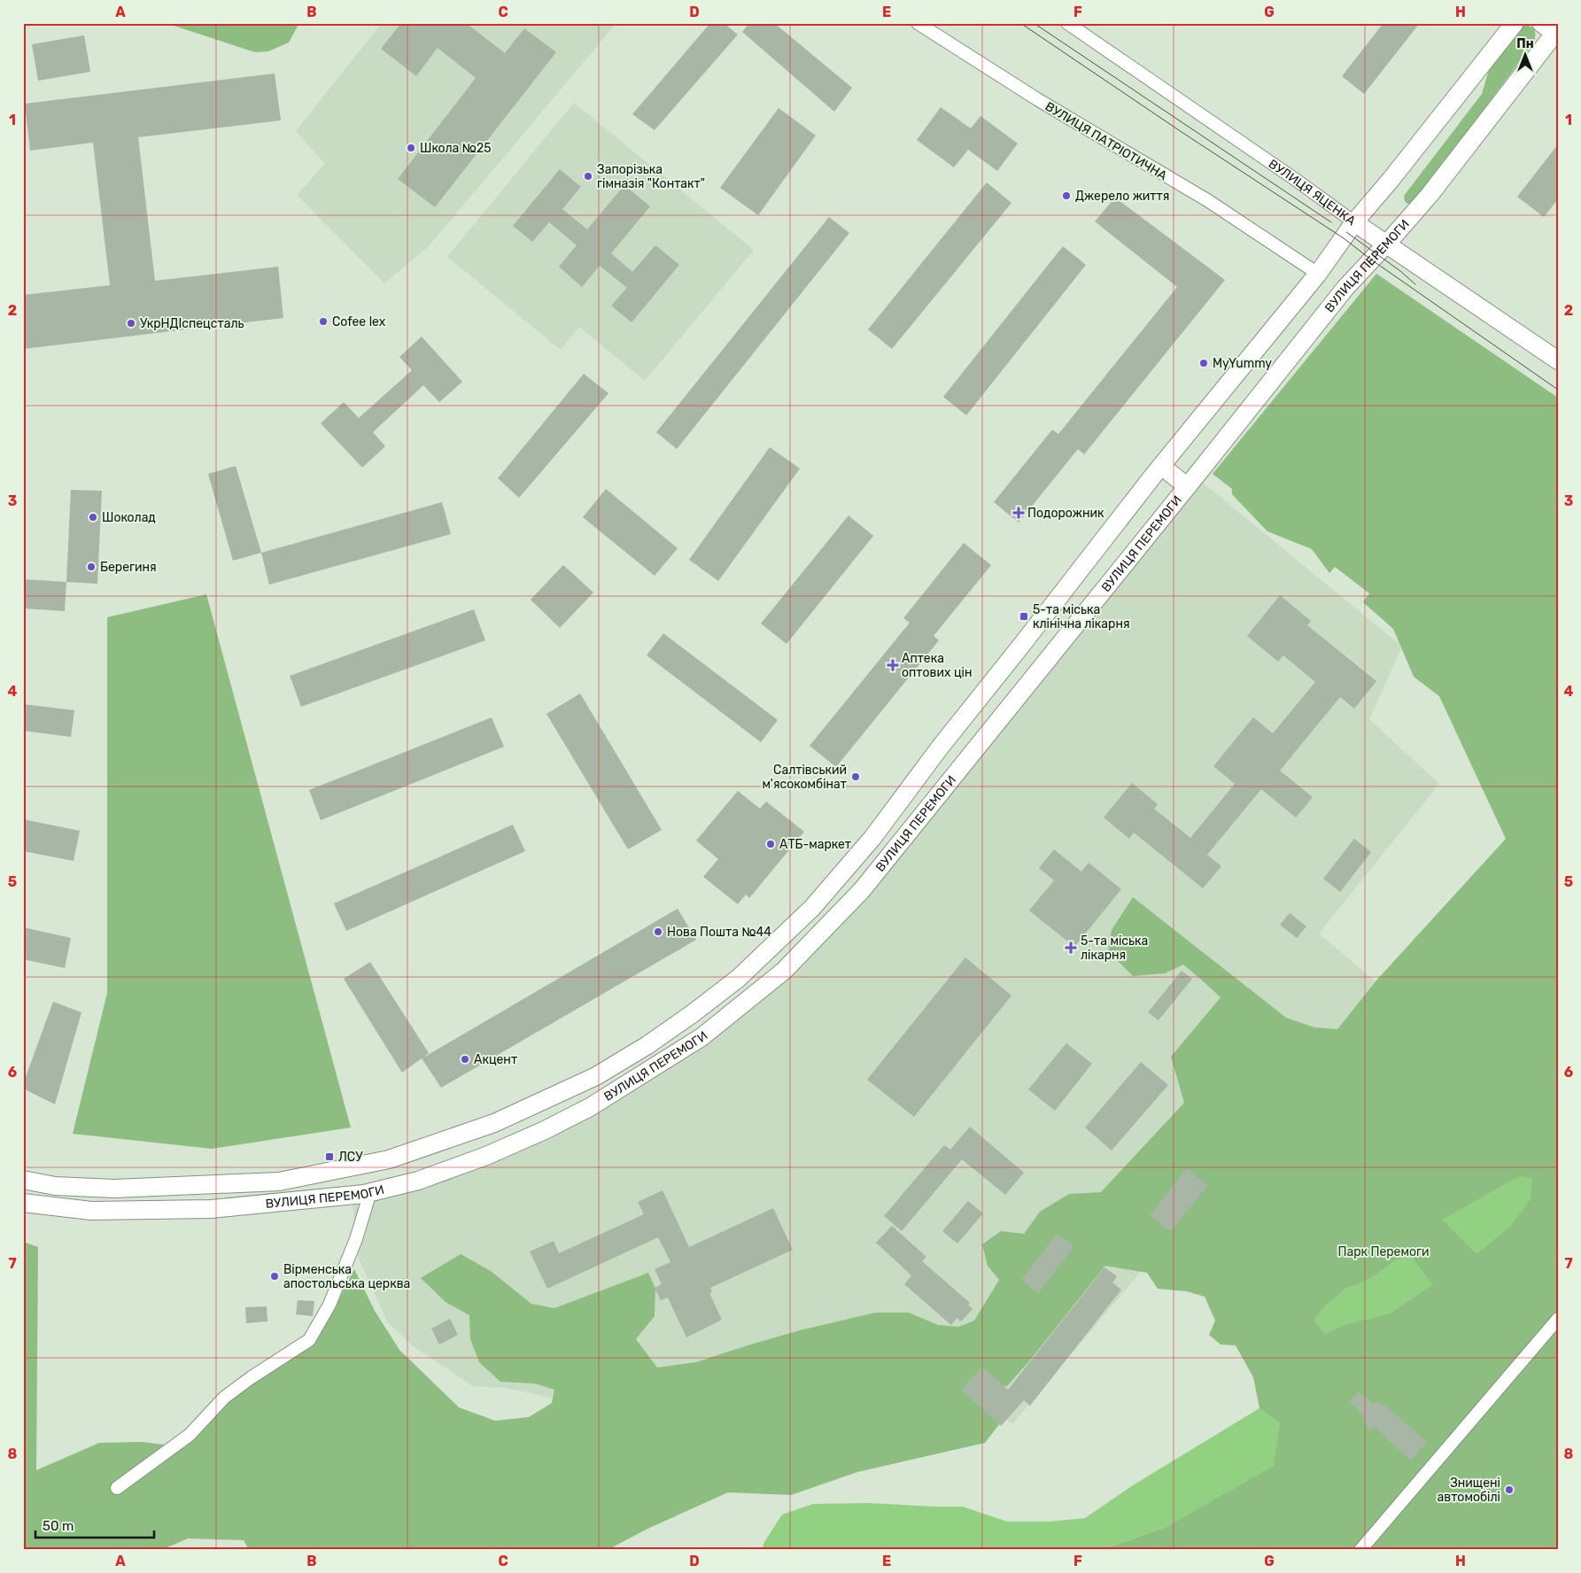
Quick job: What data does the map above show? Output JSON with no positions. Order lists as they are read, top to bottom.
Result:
{
  "streets": {
    "main road": ["ВУЛИЦЯ ЯЦЕНКА", "ВУЛИЦЯ ПЕРЕМОГИ"],
    "street": ["ВУЛИЦЯ ПАТРІОТИЧНА"]
  },
  "crossings": [
    ["ВУЛИЦЯ ПАТРІОТИЧНА", "ВУЛИЦЯ ПЕРЕМОГИ"],
    ["ВУЛИЦЯ ЯЦЕНКА", "ВУЛИЦЯ ПЕРЕМОГИ"]
  ],
  "parks": ["Парк Перемоги"],
  "places": {
    "other": [
      "Школа №25",
      "Запорізька гімназія \"Контакт\"",
      "Джерело життя",
      "Cofee lex",
      "УкрНДІспецсталь",
      "MyYummy",
      "Шоколад",
      "Берегиня",
      "Салтівський м'ясокомбінат",
      "АТБ-маркет",
      "Нова Пошта №44",
      "Акцент",
      "Вірменська апостольська церква",
      "Знищені автомобілі"
    ],
    "health": ["Подорожник", "Аптека оптових цін", "5-та міська лікарня"],
    "transit": ["5-та міська клінічна лікарня", "ЛСУ"]
  },
  "scale_bar": "50 m",
  "north": "top",
  "grid": {
    "columns": [
      "A",
      "B",
      "C",
      "D",
      "E",
      "F",
      "G",
      "H"
    ],
    "rows": [
      "1",
      "2",
      "3",
      "4",
      "5",
      "6",
      "7",
      "8"
    ]
  }
}
